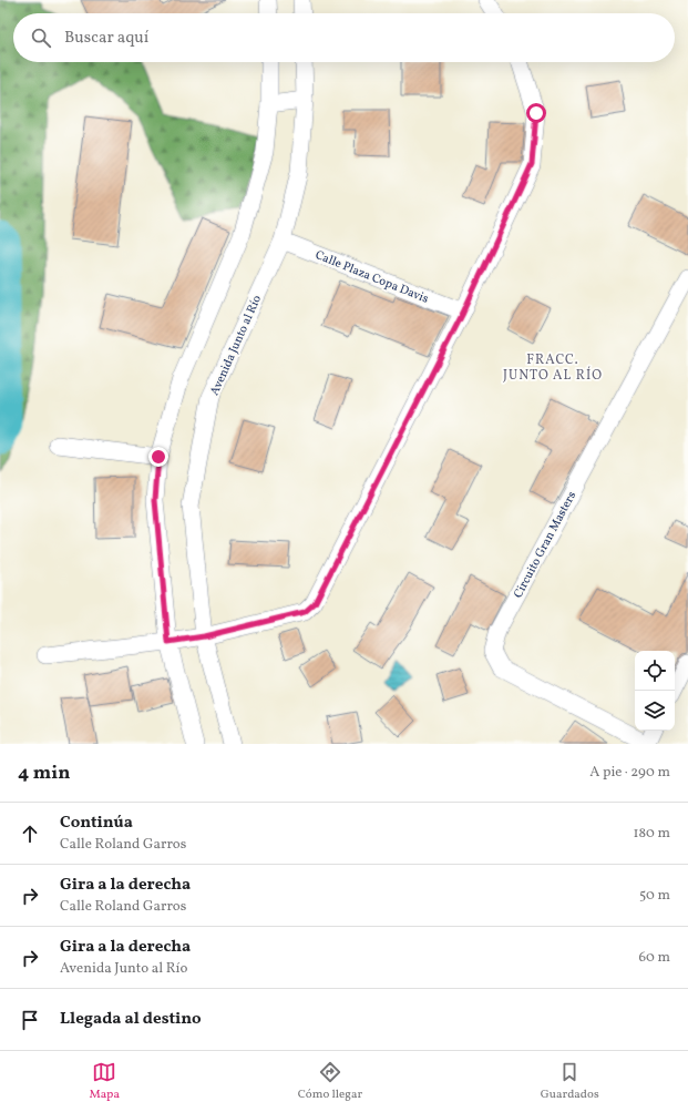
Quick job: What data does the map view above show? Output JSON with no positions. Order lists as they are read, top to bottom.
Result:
{
  "streets": {
    "street": ["Calle Plaza Copa Davis", "Avenida Junto al Río", "Circuito Gran Masters"]
  },
  "crossings": [
    ["Calle Plaza Copa Davis", "Avenida Junto al Río"]
  ],
  "districts": ["FRACC. JUNTO AL RÍO"],
  "page": {
    "search": "Buscar aquí",
    "heading": ["4 min", "A pie · 290 m"],
    "list": [
      ["Continúa", "Calle Roland Garros", "180 m"],
      ["Gira a la derecha", "Calle Roland Garros", "50 m"],
      ["Gira a la derecha", "Avenida Junto al Río", "60 m"],
      "Llegada al destino"
    ],
    "nav": ["Mapa", "Cómo llegar", "Guardados"]
  }
}
